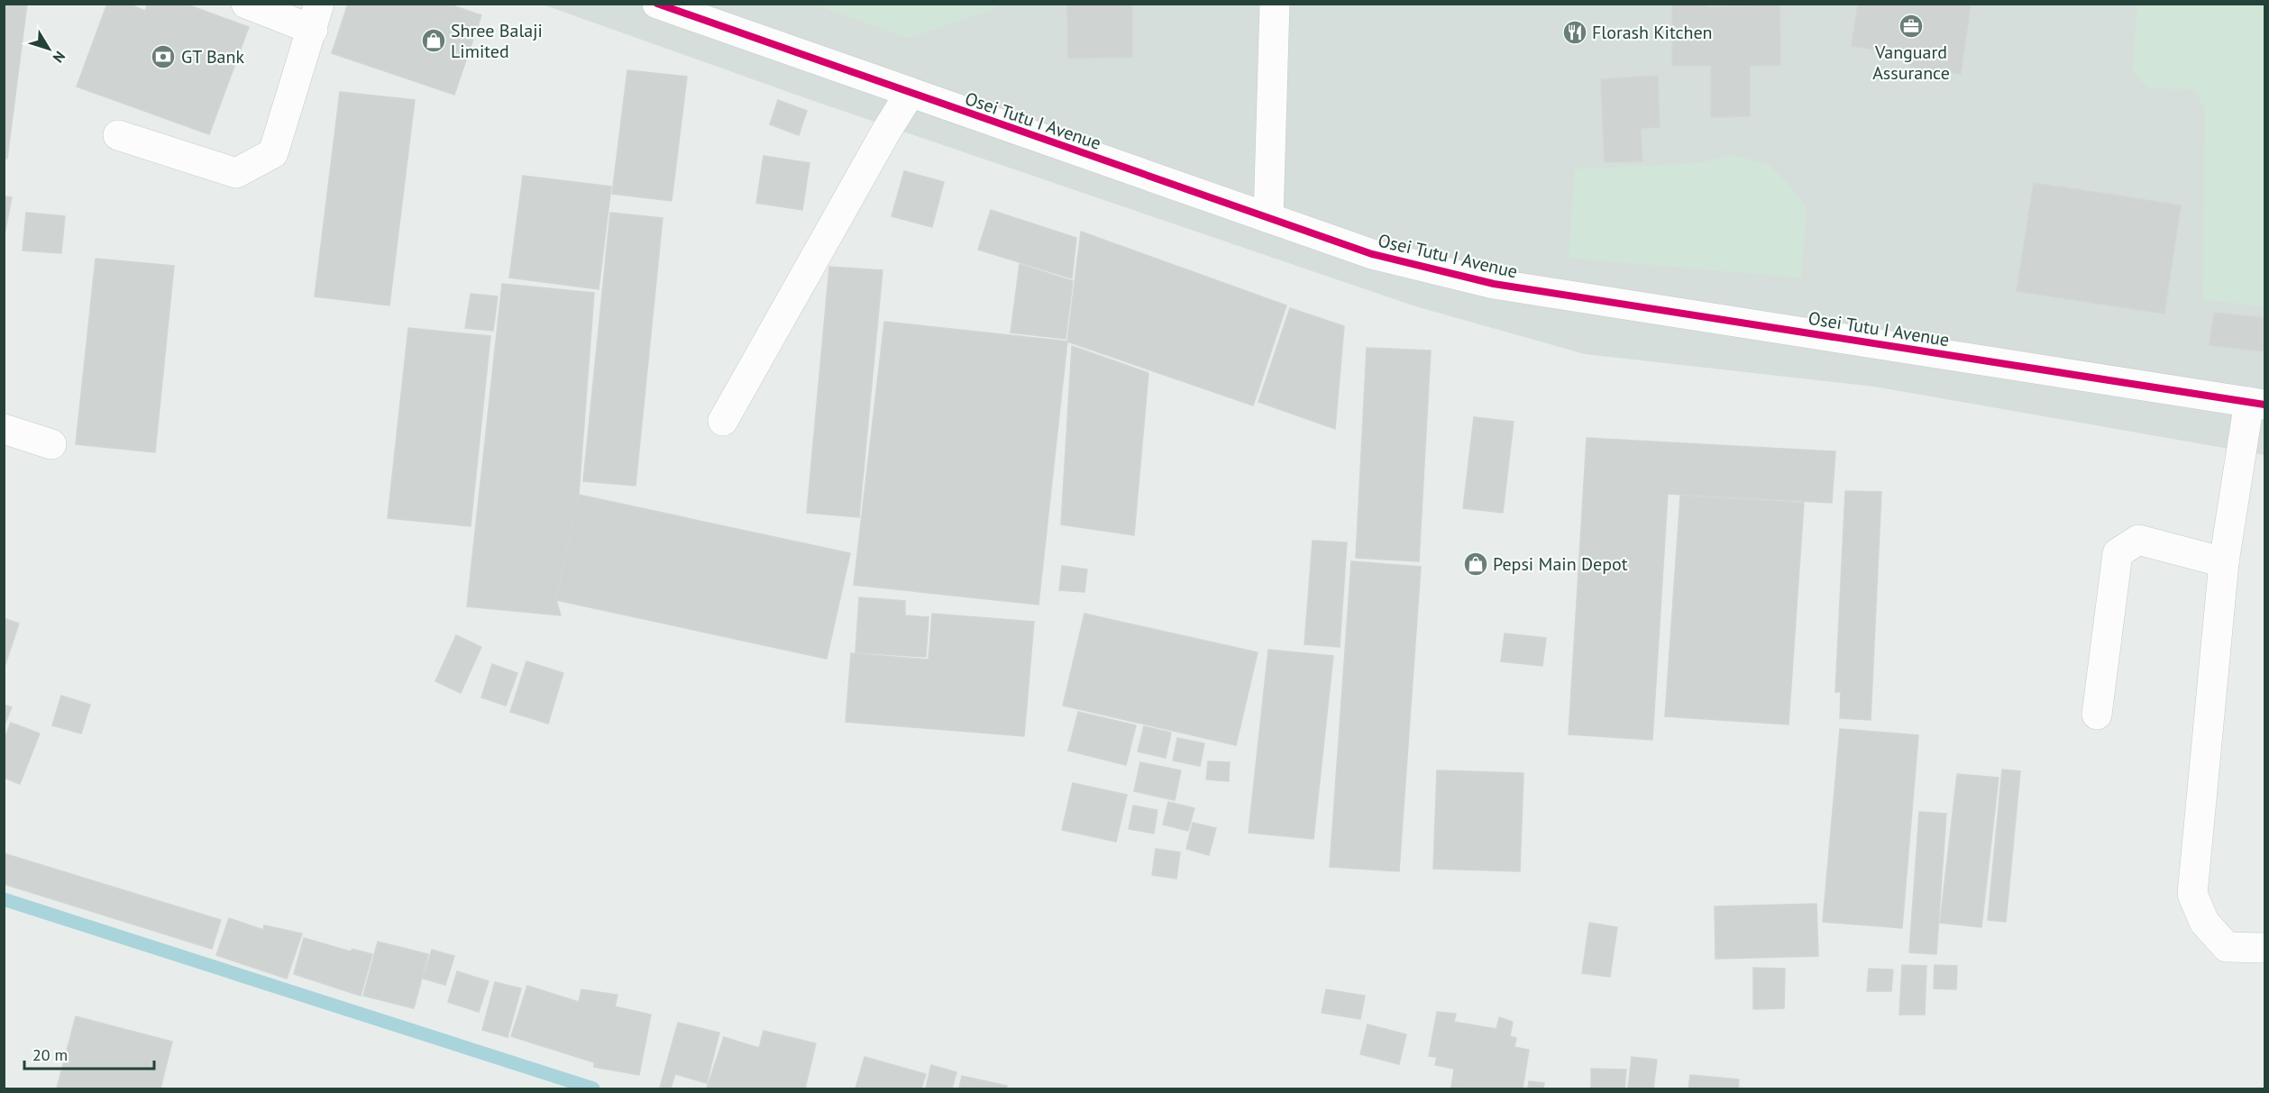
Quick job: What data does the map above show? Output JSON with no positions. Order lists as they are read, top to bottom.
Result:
{
  "streets": {
    "street": ["Osei Tutu I Avenue"]
  },
  "places": {
    "office": ["Vanguard Assurance"],
    "restaurant": ["Florash Kitchen"],
    "shop": ["Shree Balaji Limited", "Pepsi Main Depot"],
    "bank": ["GT Bank"]
  },
  "scale_bar": "20 m",
  "north": "bottom right"
}
